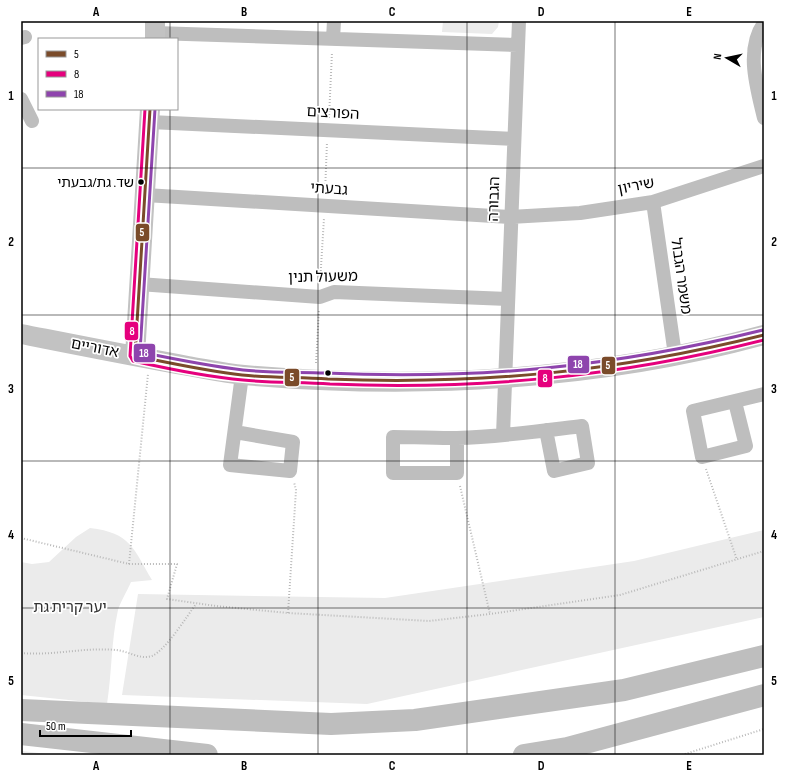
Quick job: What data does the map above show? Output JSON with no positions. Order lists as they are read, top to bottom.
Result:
{
  "streets": {
    "street": [
      "הפורצים",
      "שיריון",
      "גבעתי",
      "הגבורה",
      "משמר הגבול",
      "משעול תנין",
      "אדוריים"
    ]
  },
  "crossings": [
    ["הפורצים", "הגבורה"],
    ["שיריון", "גבעתי"],
    ["שיריון", "הגבורה"],
    ["שיריון", "משמר הגבול"],
    ["גבעתי", "הגבורה"],
    ["הגבורה", "משעול תנין"],
    ["הגבורה", "אדוריים"],
    ["משמר הגבול", "אדוריים"]
  ],
  "parks": ["יער קרית גת"],
  "places": ["שד. גת/גבעתי"],
  "lines": ["transit line 5", "transit line 8", "transit line 18"],
  "legend": ["5", "8", "18"],
  "scale_bar": "50 m",
  "north": "left",
  "grid": {
    "columns": [
      "A",
      "B",
      "C",
      "D",
      "E"
    ],
    "rows": [
      "1",
      "2",
      "3",
      "4",
      "5"
    ]
  }
}
